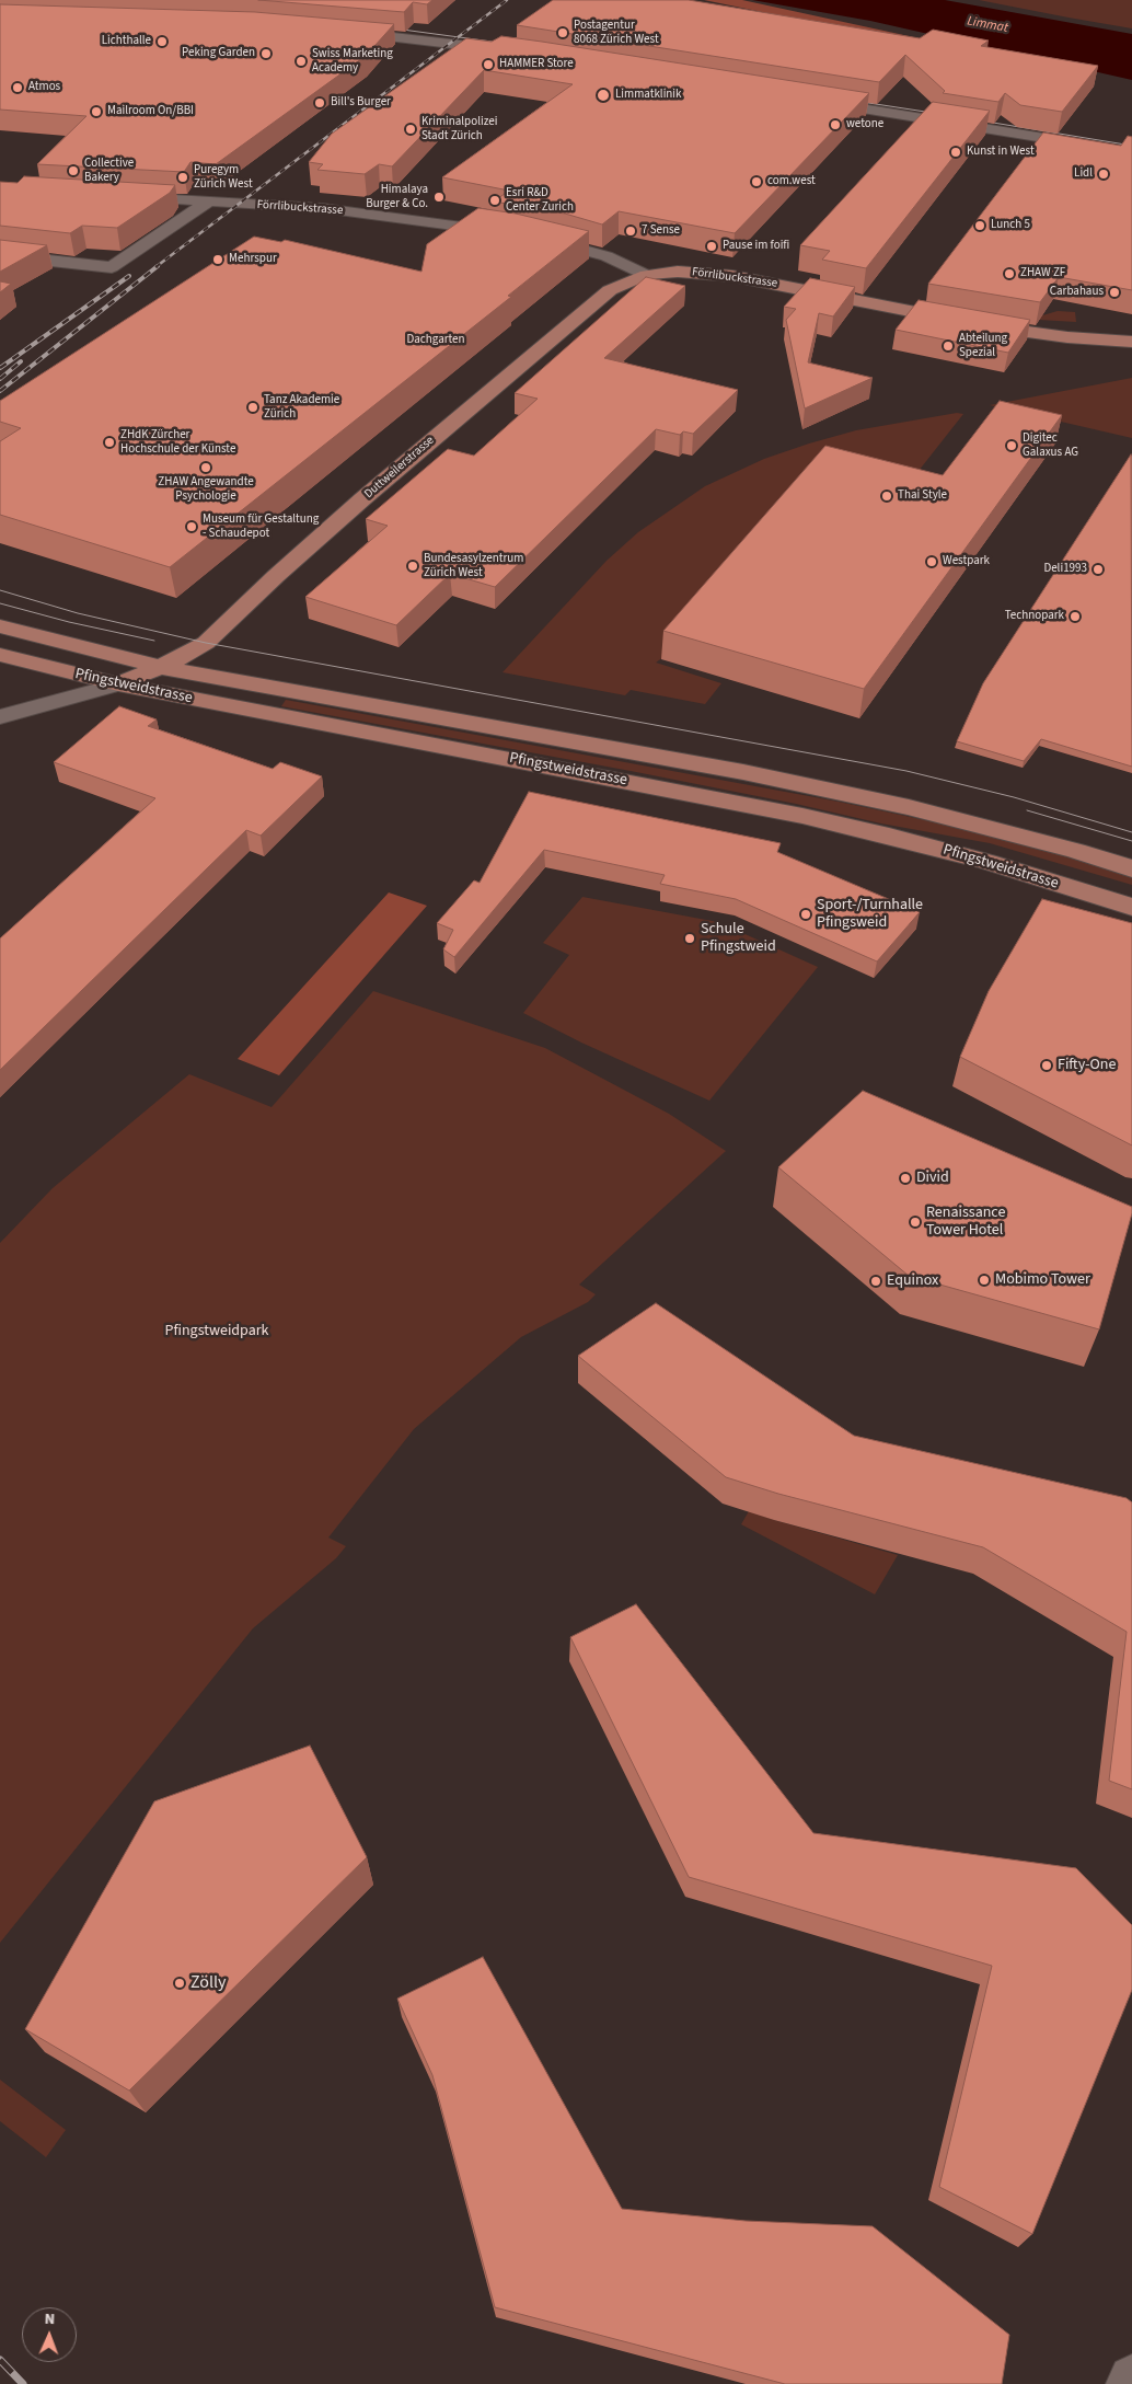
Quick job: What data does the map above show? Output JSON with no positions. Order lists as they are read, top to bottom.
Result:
{
  "streets": {
    "main road": ["Förrlibuckstrasse", "Duttweilerstrasse", "Pfingstweidstrasse"]
  },
  "crossings": [
    ["Förrlibuckstrasse", "Duttweilerstrasse"],
    ["Duttweilerstrasse", "Pfingstweidstrasse"]
  ],
  "water": ["Limmat"],
  "parks": ["Dachgarten", "Pfingstweidpark"],
  "places": [
    "Postagentur 8068 Zürich West",
    "Lichthalle",
    "Peking Garden",
    "Swiss Marketing Academy",
    "HAMMER Store",
    "Atmos",
    "Limmatklinik",
    "Bill's Burger",
    "Mailroom On/BBI",
    "wetone",
    "Kriminalpolizei Stadt Zürich",
    "Kunst in West",
    "Collective Bakery",
    "Lidl",
    "Puregym Zürich West",
    "com.west",
    "Himalaya Burger & Co.",
    "Esri R&D Center Zurich",
    "Lunch 5",
    "7 Sense",
    "Pause im foifi",
    "Mehrspur",
    "ZHAW ZF",
    "Carbahaus",
    "Abteilung Spezial",
    "Tanz Akademie Zürich",
    "ZHdK Zürcher Hochschule der Künste",
    "Digitec Galaxus AG",
    "ZHAW Angewandte Psychologie",
    "Thai Style",
    "Museum für Gestaltung - Schaudepot",
    "Westpark",
    "Bundesasylzentrum Zürich West",
    "Deli1993",
    "Technopark",
    "Sport-/Turnhalle Pfingsweid",
    "Schule Pfingstweid",
    "Fifty-One",
    "Divid",
    "Renaissance Tower Hotel",
    "Mobimo Tower",
    "Equinox",
    "Zölly"
  ],
  "north": "top"
}
